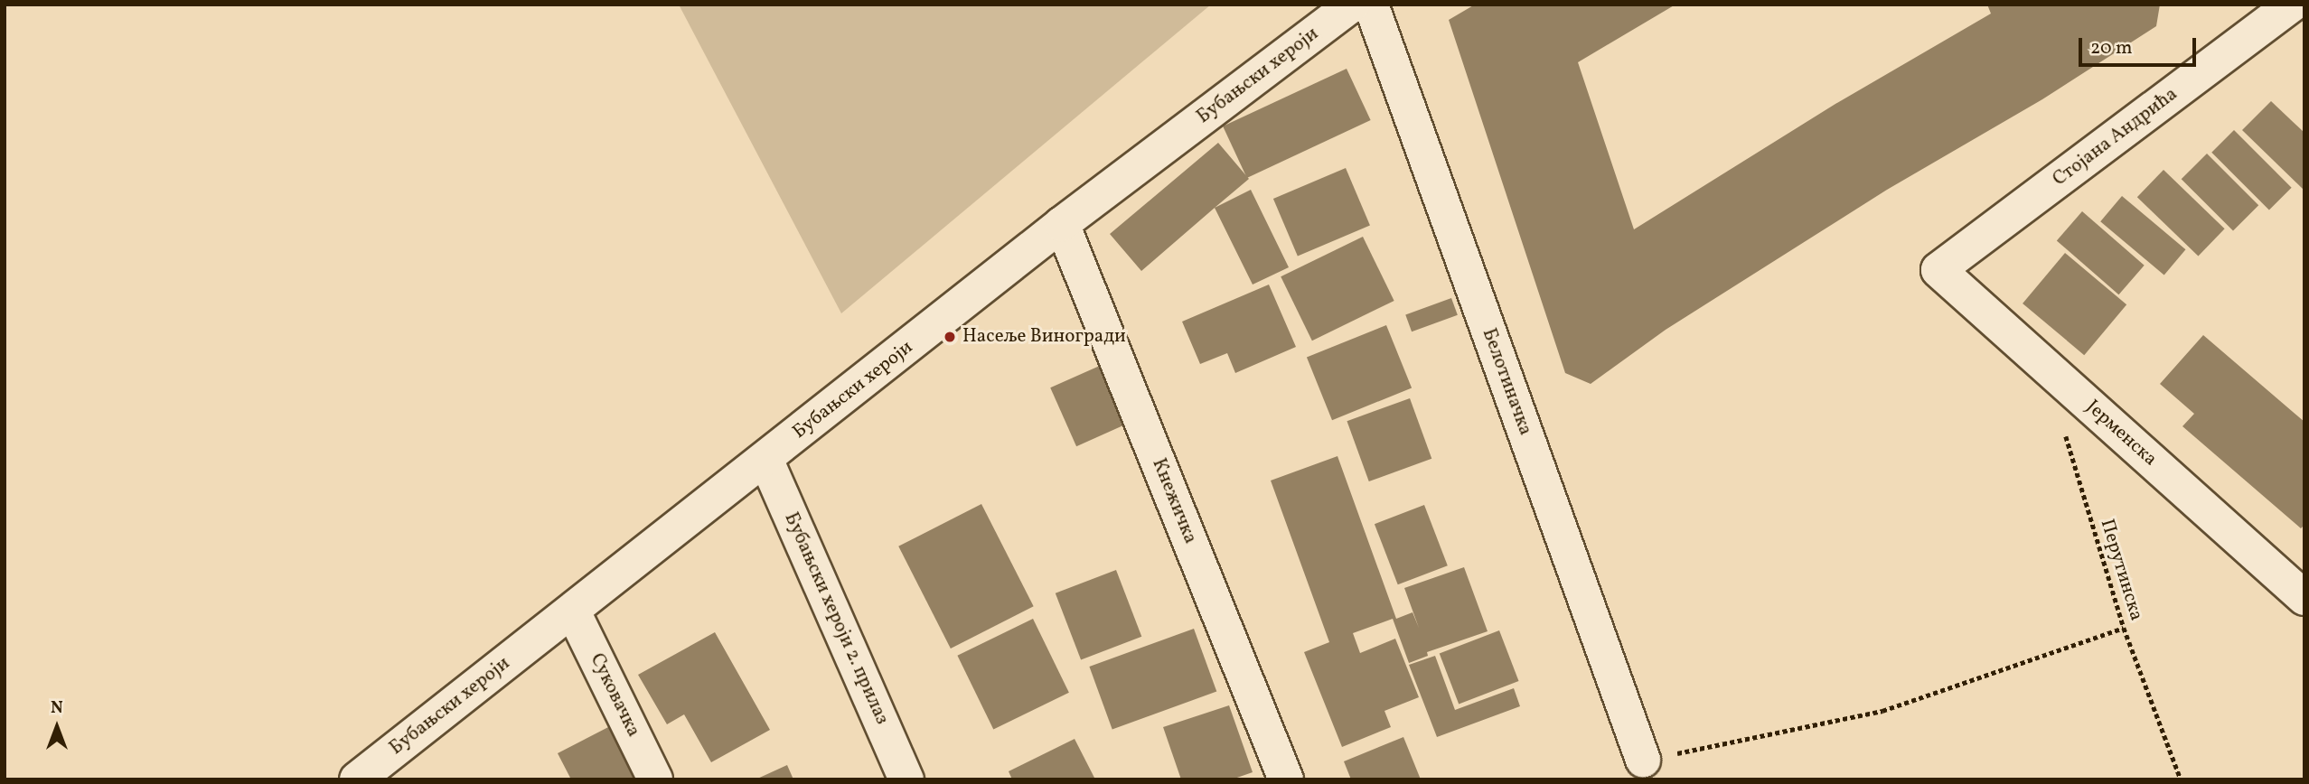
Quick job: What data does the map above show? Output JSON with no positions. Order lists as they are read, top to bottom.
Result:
{
  "streets": {
    "street": [
      "Бубањски хероји",
      "Стојана Андрића",
      "Белотиначка",
      "Јерменска",
      "Кнежичка",
      "Бубањски хероји 2. прилаз",
      "Суковачка"
    ],
    "path": ["Перутинска"]
  },
  "crossings": [
    ["Бубањски хероји", "Кнежичка"],
    ["Бубањски хероји", "Бубањски хероји 2. прилаз"],
    ["Бубањски хероји", "Суковачка"],
    ["Стојана Андрића", "Јерменска"]
  ],
  "places": ["Насеље Виногради"],
  "scale_bar": "20 m",
  "north": "top"
}
